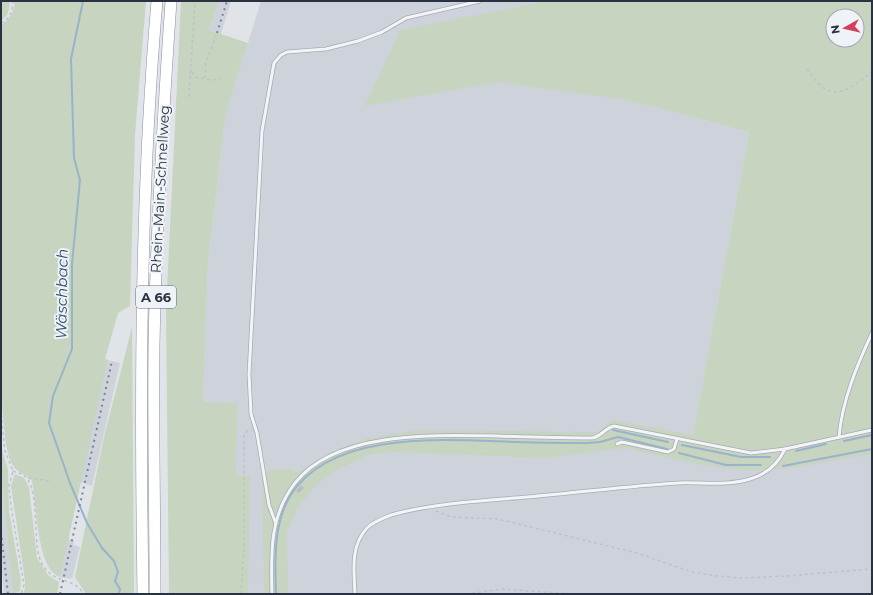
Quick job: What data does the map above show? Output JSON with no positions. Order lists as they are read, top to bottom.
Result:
{
  "streets": {
    "highway": ["Rhein-Main-Schnellweg", "A 66"]
  },
  "water": ["Wäschbach"],
  "north": "left"
}
